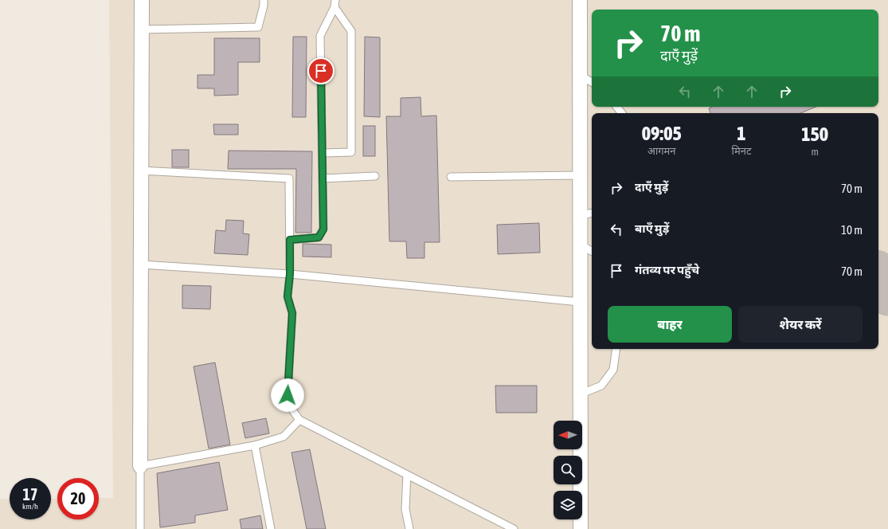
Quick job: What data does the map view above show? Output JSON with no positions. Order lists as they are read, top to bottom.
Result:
{
  "north": "left",
  "page": {
    "turn": ["70 m", "दाएँ मुड़ें"],
    "eta": [
      "09:05",
      "आगमन",
      "1",
      "मिनट",
      "150",
      "m"
    ],
    "list": [
      {
        "name": "दाएँ मुड़ें",
        "value": "70 m"
      },
      {
        "name": "बाएँ मुड़ें",
        "value": "10 m"
      },
      {
        "name": "गंतव्य पर पहुँचे",
        "value": "70 m"
      }
    ],
    "buttons": ["बाहर", "शेयर करें"],
    "speed": "17 km/h",
    "limit": "20"
  }
}
